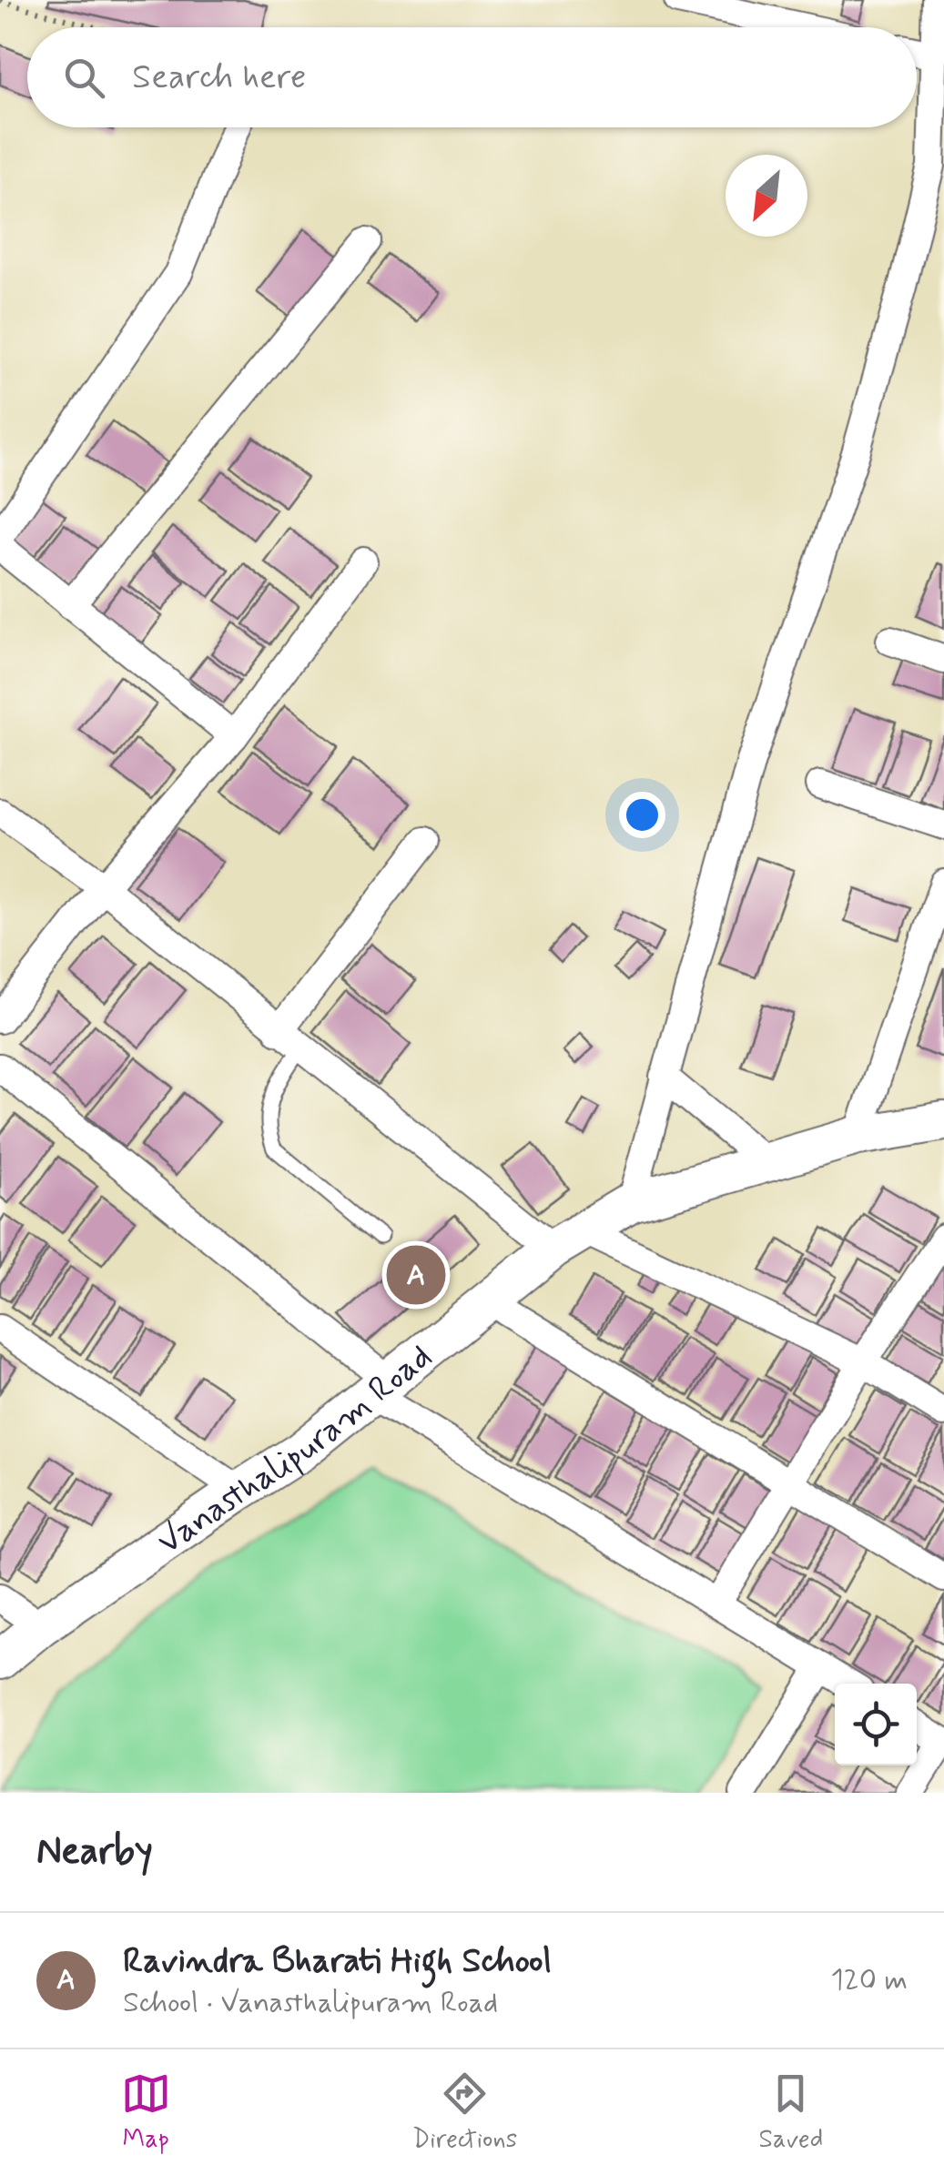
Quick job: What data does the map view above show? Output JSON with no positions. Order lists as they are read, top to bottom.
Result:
{
  "streets": {
    "street": ["Vanasthalipuram Road"]
  },
  "north": "bottom left",
  "page": {
    "search": "Search here",
    "pins": "A",
    "heading": "Nearby",
    "list": [
      {
        "mark": "A",
        "name": "Ravindra Bharati High School",
        "note": "School · Vanasthalipuram Road",
        "value": "120 m"
      }
    ],
    "nav": ["Map", "Directions", "Saved"]
  }
}
